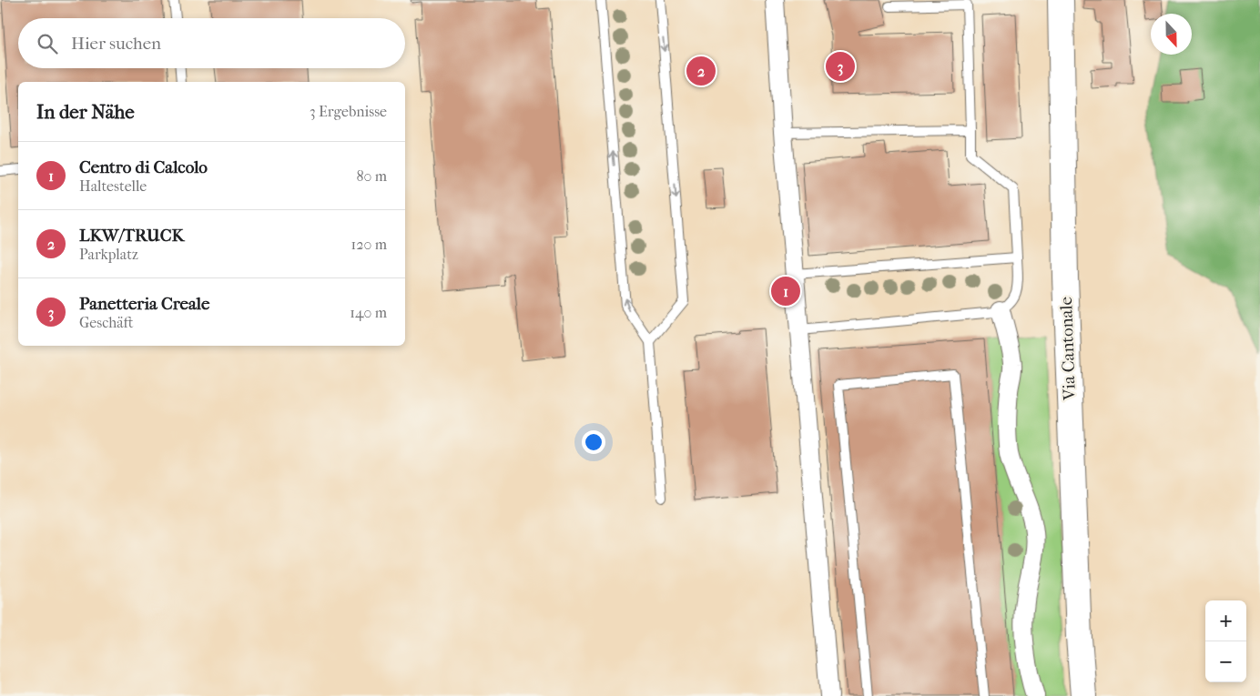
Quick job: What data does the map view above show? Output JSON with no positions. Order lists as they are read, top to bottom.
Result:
{
  "streets": {
    "main road": ["Via Cantonale"]
  },
  "north": "bottom",
  "page": {
    "search": "Hier suchen",
    "pins": ["3", "2", "1"],
    "heading": ["In der Nähe", "3 Ergebnisse"],
    "list": [
      {
        "mark": "1",
        "name": "Centro di Calcolo",
        "note": "Haltestelle",
        "value": "80 m"
      },
      {
        "mark": "2",
        "name": "LKW/TRUCK",
        "note": "Parkplatz",
        "value": "120 m"
      },
      {
        "mark": "3",
        "name": "Panetteria Creale",
        "note": "Geschäft",
        "value": "140 m"
      }
    ],
    "map_buttons": ["+", "−"]
  }
}
